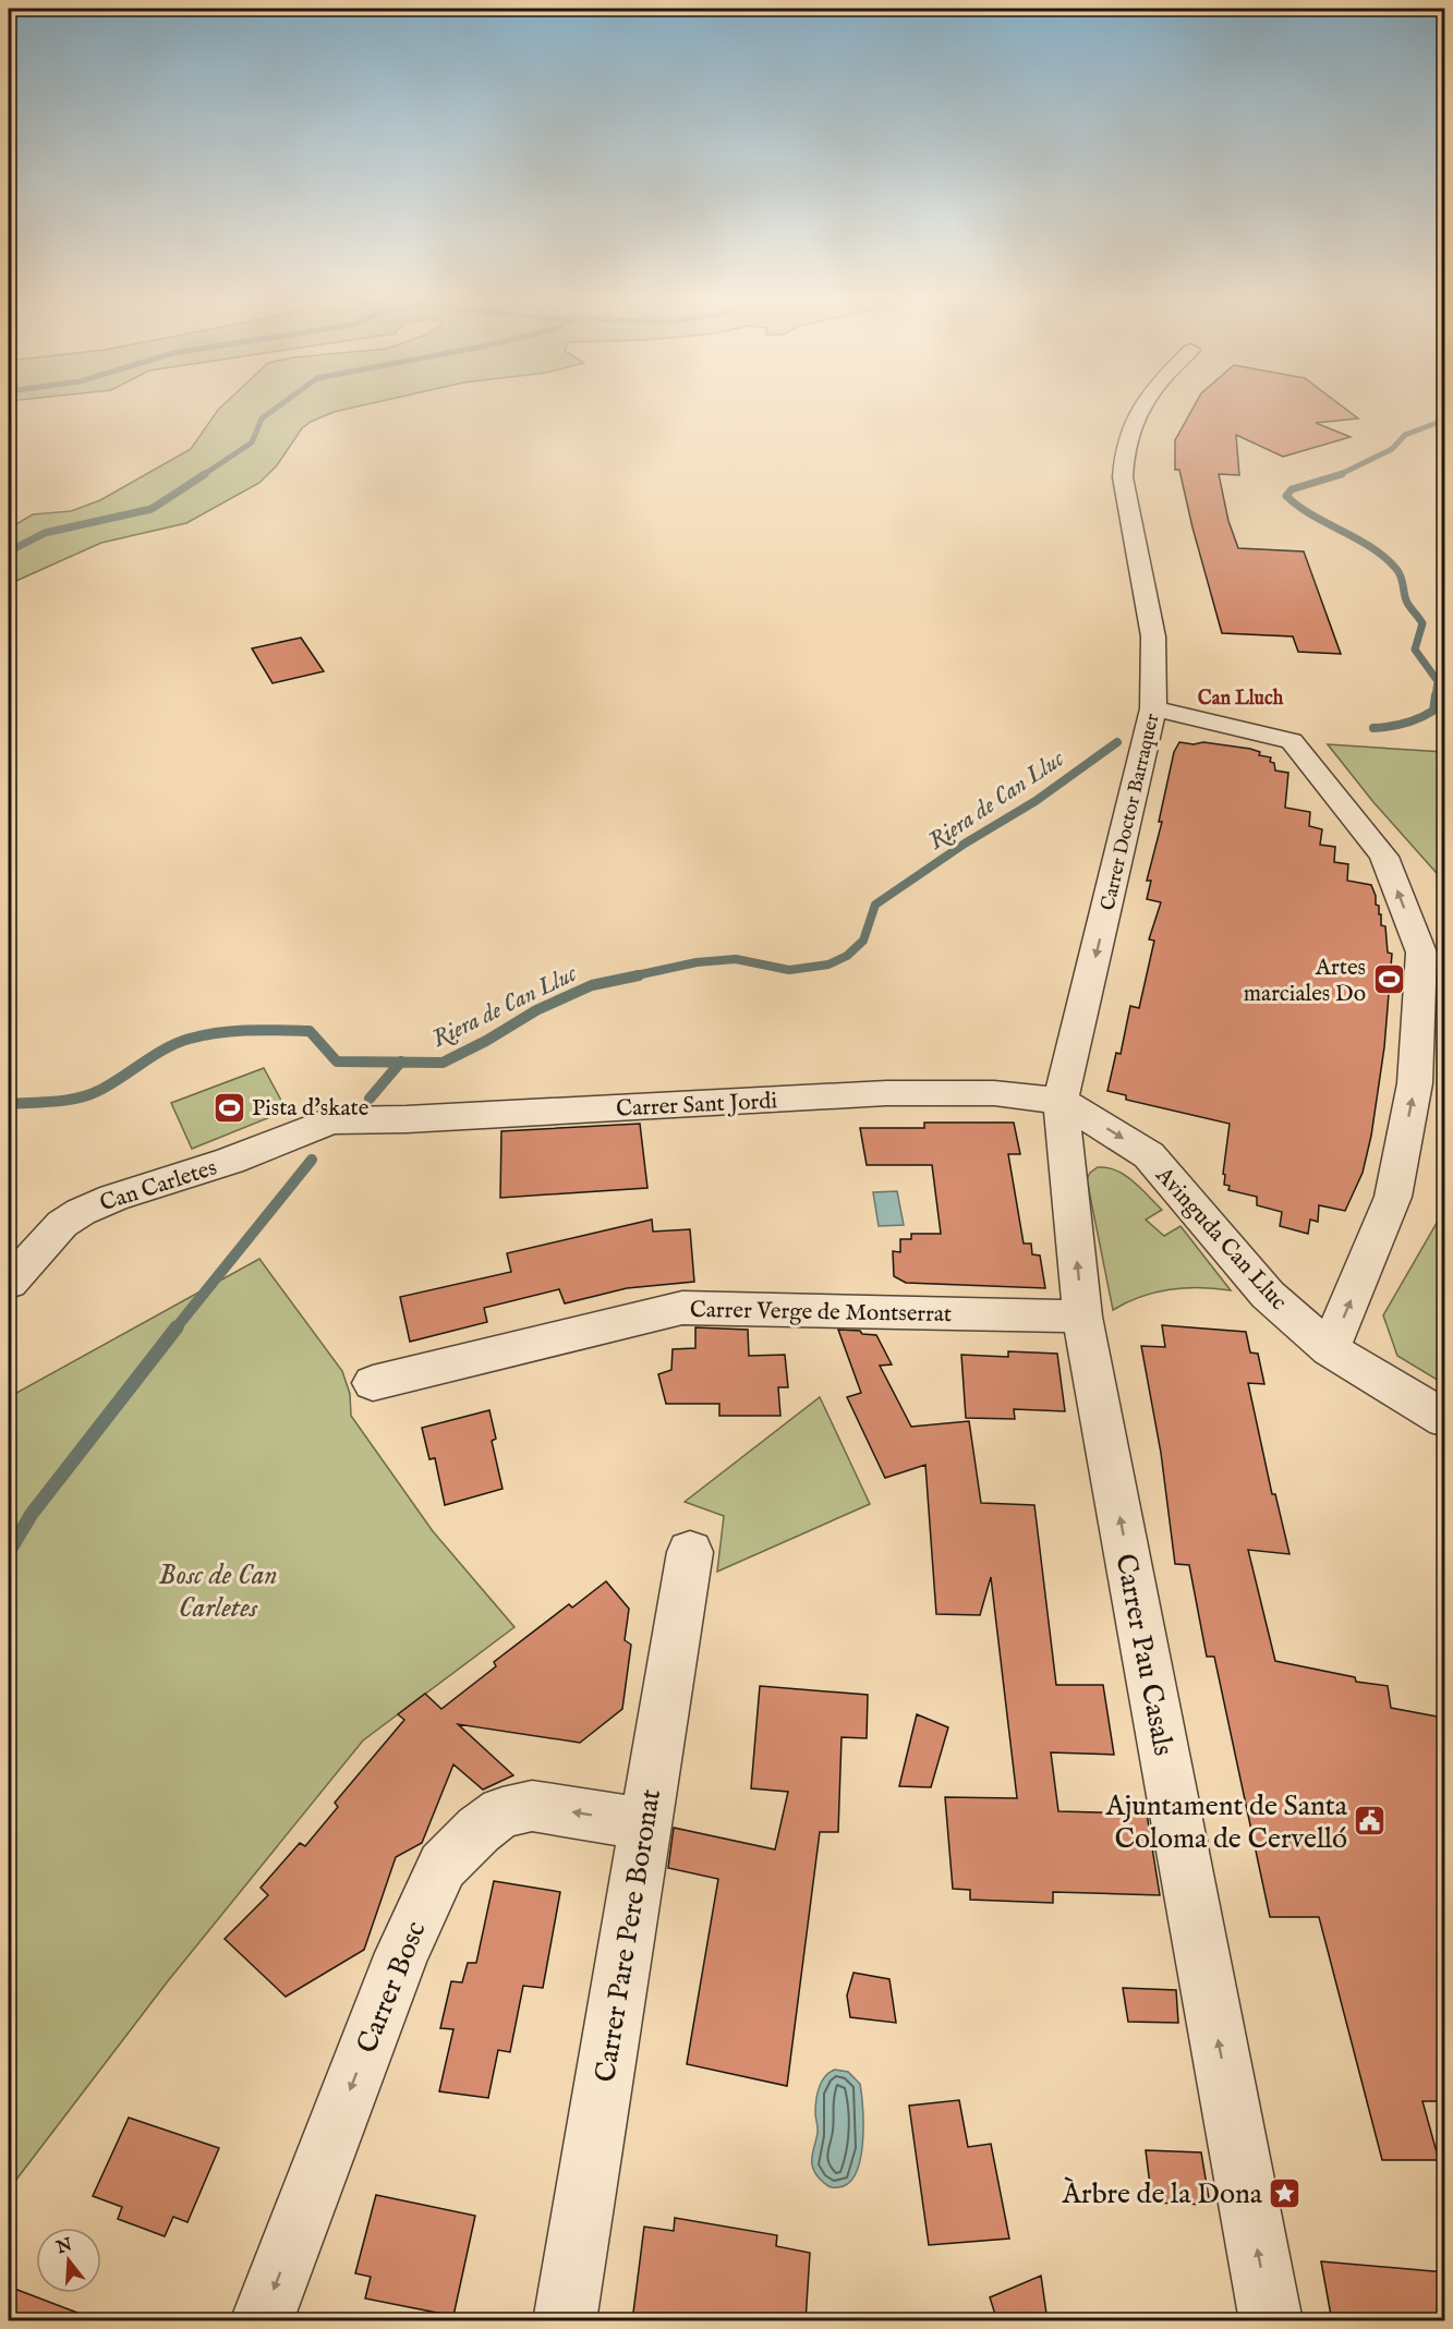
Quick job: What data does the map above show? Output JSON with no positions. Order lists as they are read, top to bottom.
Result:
{
  "streets": {
    "street": [
      "Carrer Doctor Barraquer",
      "Carrer Sant Jordi",
      "Can Carletes",
      "Avinguda Can Lluc",
      "Carrer Verge de Montserrat",
      "Carrer Pau Casals",
      "Carrer Pare Pere Boronat",
      "Carrer Bosc"
    ]
  },
  "crossings": [
    ["Carrer Doctor Barraquer", "Carrer Sant Jordi"],
    ["Carrer Doctor Barraquer", "Avinguda Can Lluc"],
    ["Carrer Doctor Barraquer", "Carrer Pau Casals"],
    ["Carrer Sant Jordi", "Can Carletes"],
    ["Carrer Sant Jordi", "Avinguda Can Lluc"],
    ["Carrer Sant Jordi", "Carrer Pau Casals"],
    ["Avinguda Can Lluc", "Carrer Pau Casals"],
    ["Carrer Verge de Montserrat", "Carrer Pau Casals"],
    ["Carrer Pare Pere Boronat", "Carrer Bosc"]
  ],
  "one_way": [
    "Carrer Doctor Barraquer",
    "Avinguda Can Lluc",
    "Carrer Pau Casals",
    "Carrer Bosc"
  ],
  "districts": ["Can Lluch"],
  "water": ["Riera de Can Lluc"],
  "parks": ["Bosc de Can Carletes"],
  "places": {
    "sports": ["Artes marciales Do", "Pista d'skate"],
    "public building": ["Ajuntament de Santa Coloma de Cervelló"],
    "place": ["Àrbre de la Dona"]
  },
  "north": "top"
}
